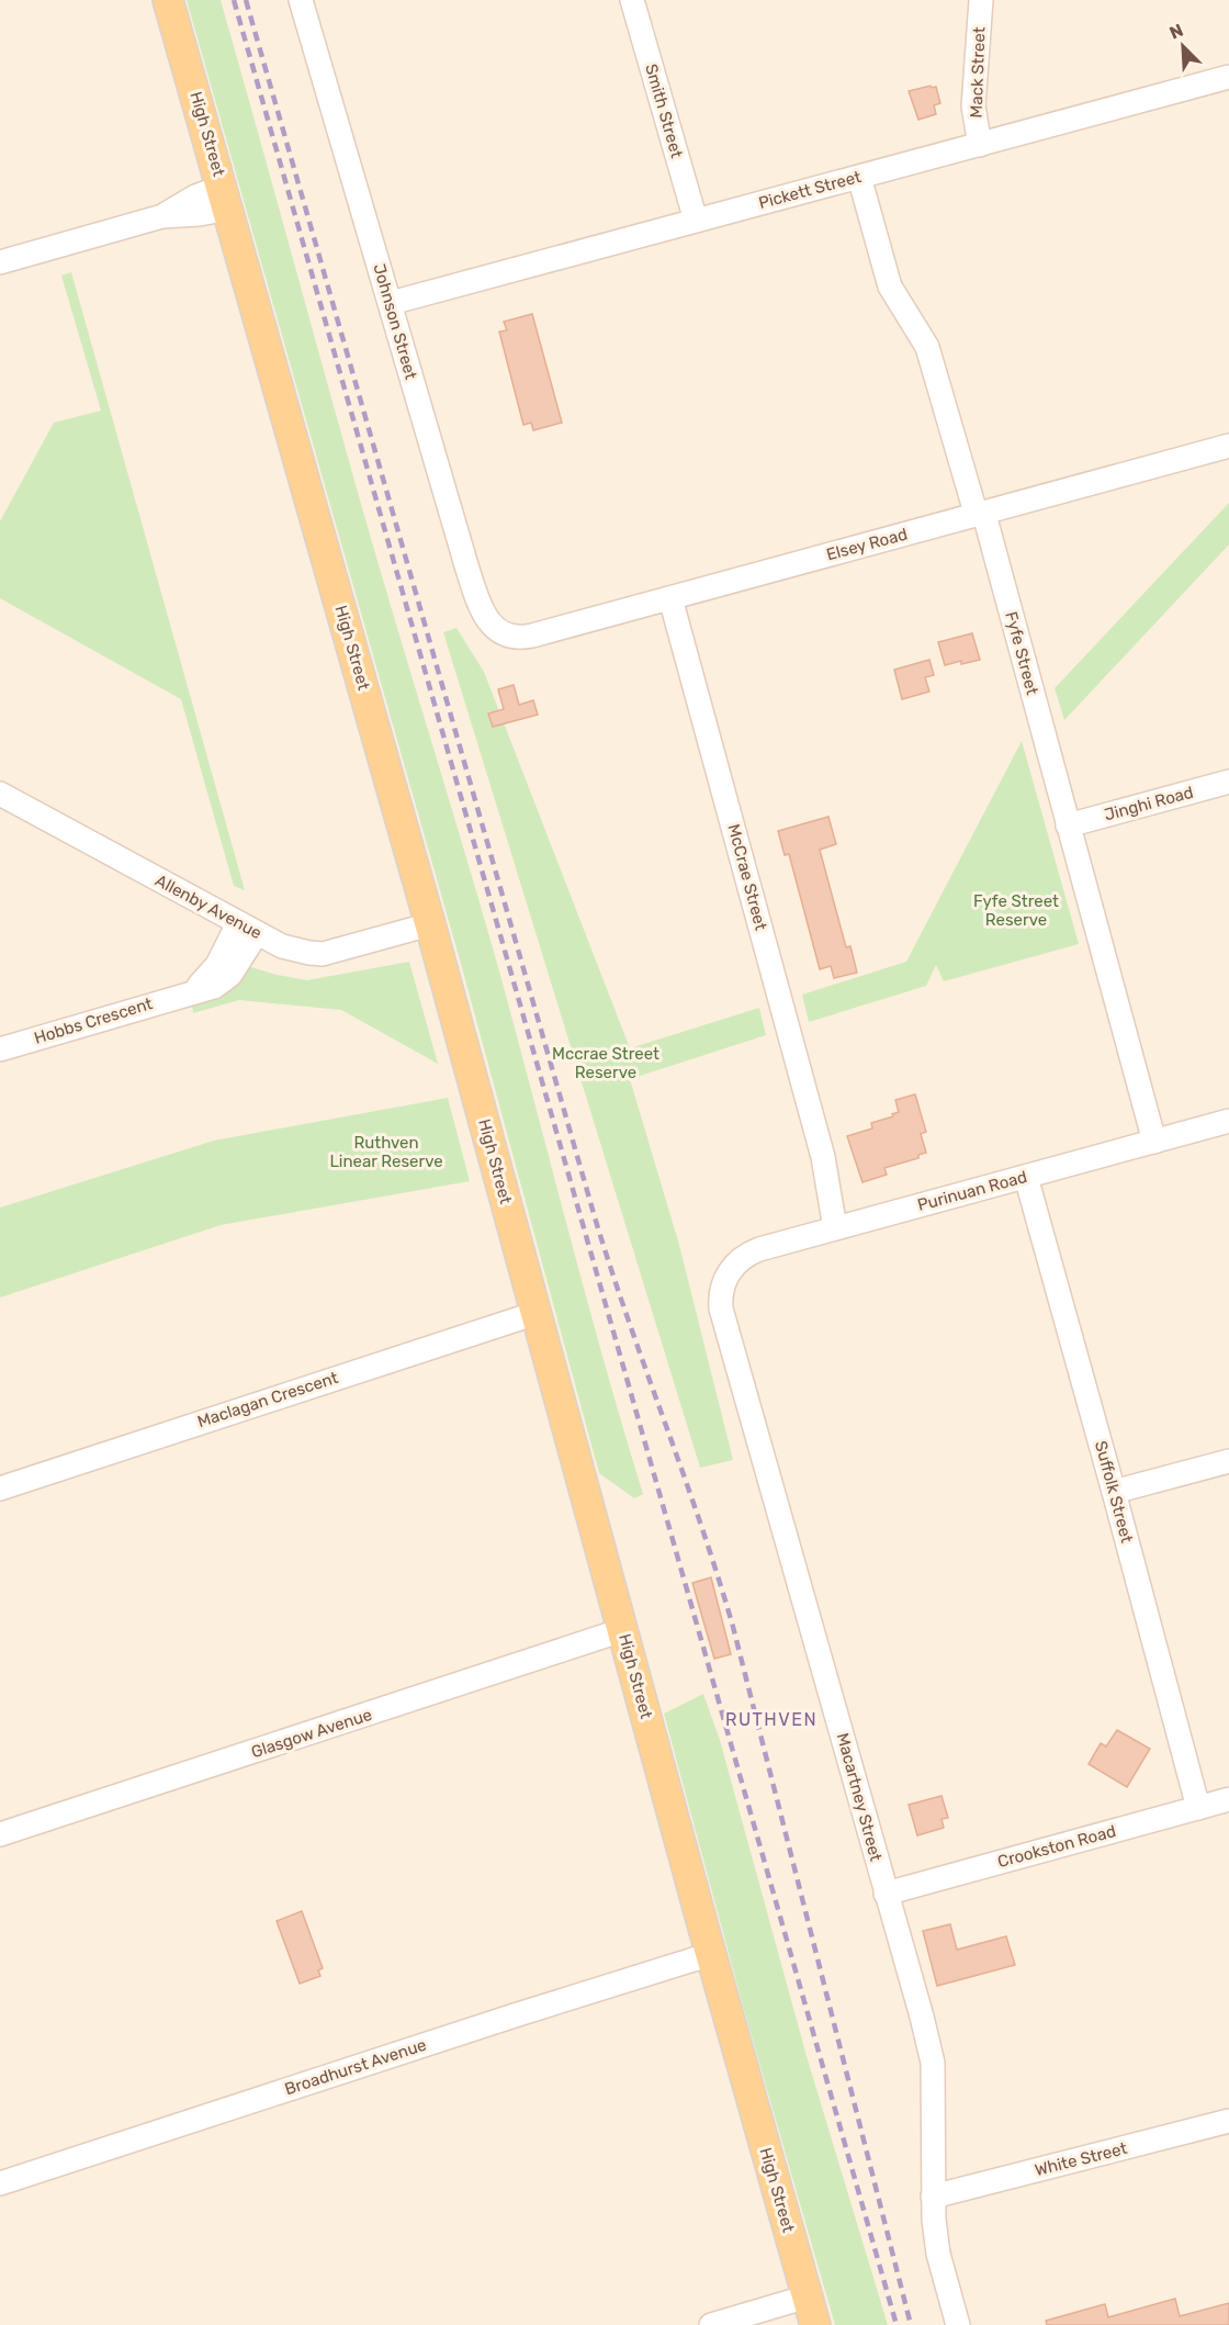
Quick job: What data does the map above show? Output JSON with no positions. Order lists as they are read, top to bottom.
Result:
{
  "streets": {
    "main road": ["High Street"],
    "street": [
      "Mack Street",
      "Smith Street",
      "Pickett Street",
      "Johnson Street",
      "Elsey Road",
      "Fyfe Street",
      "Jinghi Road",
      "McCrae Street",
      "Allenby Avenue",
      "Hobbs Crescent",
      "Purinuan Road",
      "Maclagan Crescent",
      "Suffolk Street",
      "Glasgow Avenue",
      "Macartney Street",
      "Crookston Road",
      "Broadhurst Avenue",
      "White Street"
    ]
  },
  "crossings": [
    ["Mack Street", "Pickett Street"],
    ["Smith Street", "Pickett Street"],
    ["High Street", "Allenby Avenue"],
    ["High Street", "Maclagan Crescent"],
    ["High Street", "Glasgow Avenue"],
    ["High Street", "Broadhurst Avenue"],
    ["Pickett Street", "Johnson Street"],
    ["Pickett Street", "Fyfe Street"],
    ["Johnson Street", "Elsey Road"],
    ["Elsey Road", "Fyfe Street"],
    ["Elsey Road", "McCrae Street"],
    ["Fyfe Street", "Jinghi Road"],
    ["Fyfe Street", "Purinuan Road"],
    ["McCrae Street", "Purinuan Road"],
    ["Allenby Avenue", "Hobbs Crescent"],
    ["Purinuan Road", "Suffolk Street"],
    ["Purinuan Road", "Macartney Street"],
    ["Suffolk Street", "Crookston Road"],
    ["Macartney Street", "Crookston Road"],
    ["Macartney Street", "White Street"]
  ],
  "districts": ["RUTHVEN"],
  "parks": ["Fyfe Street Reserve", "Mccrae Street Reserve", "Ruthven Linear Reserve"],
  "north": "top left"
}
